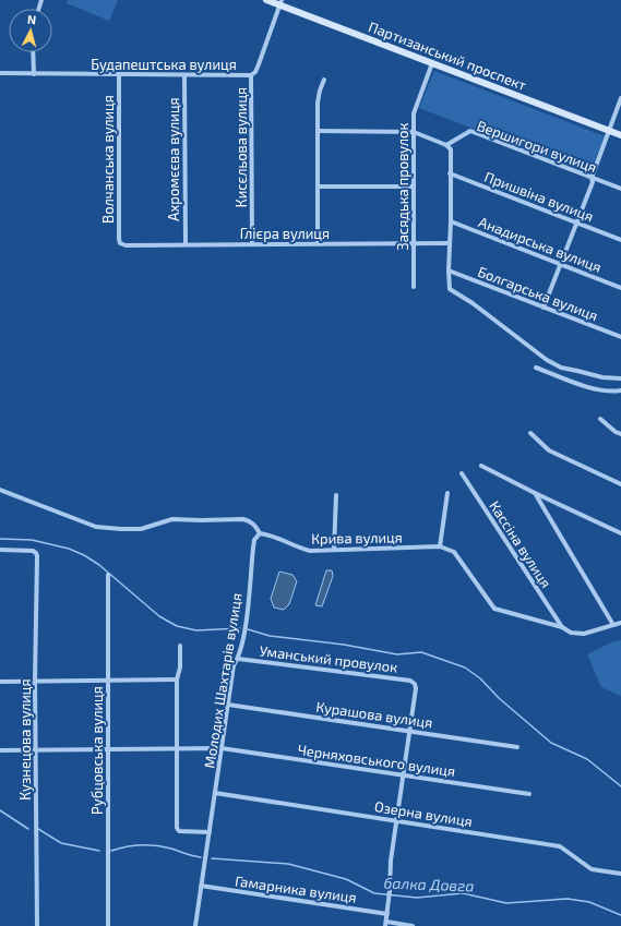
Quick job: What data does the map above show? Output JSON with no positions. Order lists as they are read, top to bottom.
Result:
{
  "streets": {
    "street": [
      "Партизанський проспект",
      "Будапештська вулиця",
      "Вершигори вулиця",
      "Кисєльова вулиця",
      "Волчанська вулиця",
      "Ахромєєва вулиця",
      "Засядька провулок",
      "Пришвіна вулиця",
      "Глієра вулиця",
      "Анадирська вулиця",
      "Болгарська вулиця",
      "Крива вулиця",
      "Кассіна вулиця",
      "Уманський провулок",
      "Молодих Шахтарів вулиця",
      "Курашова вулиця",
      "Кузнецова вулиця",
      "Рубцовська вулиця",
      "Черняховського вулиця",
      "Озерна вулиця",
      "Гамарника вулиця"
    ]
  },
  "crossings": [
    ["Партизанський проспект", "Будапештська вулиця"],
    ["Партизанський проспект", "Засядька провулок"],
    ["Будапештська вулиця", "Кисєльова вулиця"],
    ["Будапештська вулиця", "Волчанська вулиця"],
    ["Будапештська вулиця", "Ахромєєва вулиця"],
    ["Кисєльова вулиця", "Глієра вулиця"],
    ["Волчанська вулиця", "Глієра вулиця"],
    ["Ахромєєва вулиця", "Глієра вулиця"],
    ["Засядька провулок", "Глієра вулиця"],
    ["Крива вулиця", "Молодих Шахтарів вулиця"],
    ["Уманський провулок", "Молодих Шахтарів вулиця"],
    ["Уманський провулок", "Курашова вулиця"],
    ["Молодих Шахтарів вулиця", "Курашова вулиця"],
    ["Молодих Шахтарів вулиця", "Черняховського вулиця"],
    ["Молодих Шахтарів вулиця", "Озерна вулиця"],
    ["Молодих Шахтарів вулиця", "Гамарника вулиця"],
    ["Кузнецова вулиця", "Черняховського вулиця"],
    ["Рубцовська вулиця", "Черняховського вулиця"]
  ],
  "water": ["балка Довга"],
  "north": "top"
}
